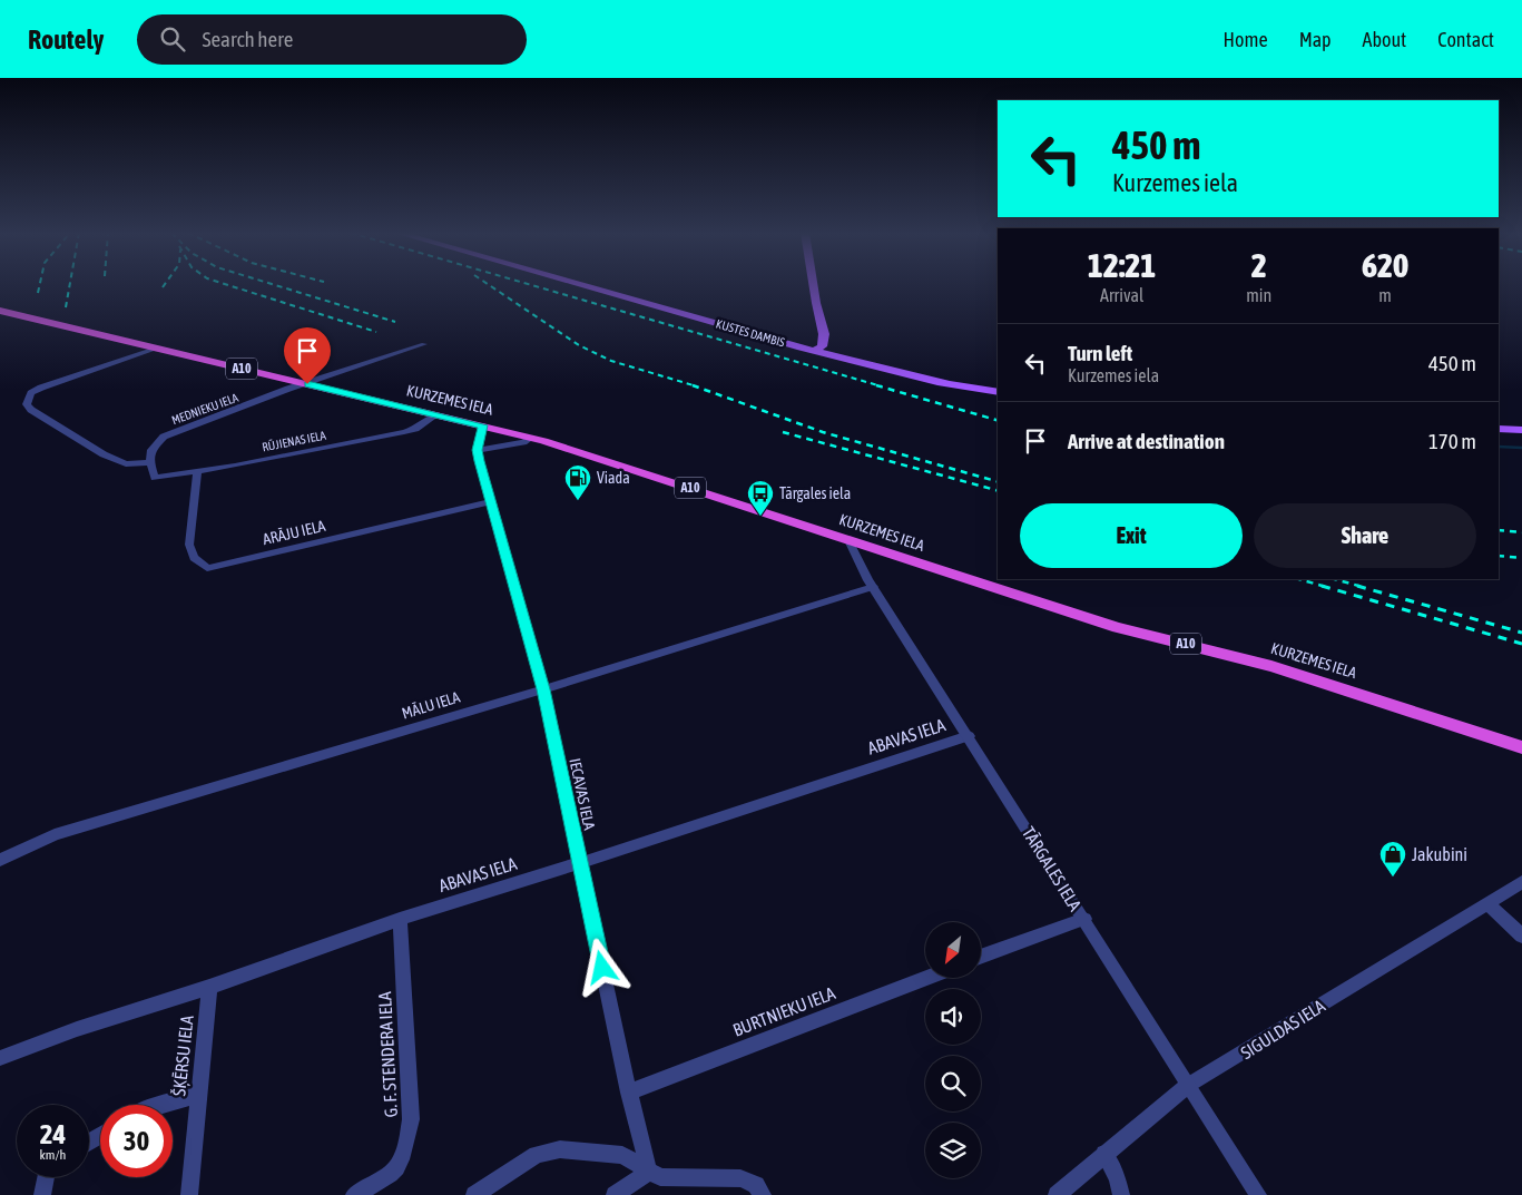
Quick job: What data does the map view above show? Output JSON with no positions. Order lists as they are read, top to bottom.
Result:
{
  "streets": {
    "highway": ["A10", "KURZEMES IELA"],
    "main road": ["KUSTES DAMBIS"],
    "street": [
      "MEDNIEKU IELA",
      "RŪJIENAS IELA",
      "ARĀJU IELA",
      "MĀLU IELA",
      "ABAVAS IELA",
      "IECAVAS IELA",
      "TĀRGALES IELA",
      "BURTNIEKU IELA",
      "SIGULDAS IELA",
      "G. F. STENDERA IELA",
      "ŠĶĒRSU IELA"
    ]
  },
  "crossings": [
    ["KURZEMES IELA", "MEDNIEKU IELA"],
    ["KURZEMES IELA", "RŪJIENAS IELA"],
    ["KURZEMES IELA", "IECAVAS IELA"],
    ["KURZEMES IELA", "TĀRGALES IELA"],
    ["MEDNIEKU IELA", "RŪJIENAS IELA"],
    ["RŪJIENAS IELA", "ARĀJU IELA"],
    ["ARĀJU IELA", "IECAVAS IELA"],
    ["MĀLU IELA", "IECAVAS IELA"],
    ["MĀLU IELA", "TĀRGALES IELA"],
    ["ABAVAS IELA", "IECAVAS IELA"],
    ["ABAVAS IELA", "TĀRGALES IELA"],
    ["ABAVAS IELA", "G. F. STENDERA IELA"],
    ["ABAVAS IELA", "ŠĶĒRSU IELA"],
    ["IECAVAS IELA", "BURTNIEKU IELA"],
    ["TĀRGALES IELA", "SIGULDAS IELA"]
  ],
  "places": {
    "fuel station": ["Viada"],
    "bus stop": ["Tārgales iela"],
    "shop": ["Jakubini"]
  },
  "north": "bottom left",
  "page": {
    "header": "Routely",
    "search": "Search here",
    "nav": [
      "Home",
      "Map",
      "About",
      "Contact"
    ],
    "turn": ["450 m", "Kurzemes iela"],
    "eta": [
      "12:21",
      "Arrival",
      "2",
      "min",
      "620",
      "m"
    ],
    "list": [
      {
        "name": "Turn left",
        "note": "Kurzemes iela",
        "value": "450 m"
      },
      {
        "name": "Arrive at destination",
        "value": "170 m"
      }
    ],
    "buttons": ["Exit", "Share"],
    "speed": "24 km/h",
    "limit": "30"
  }
}
